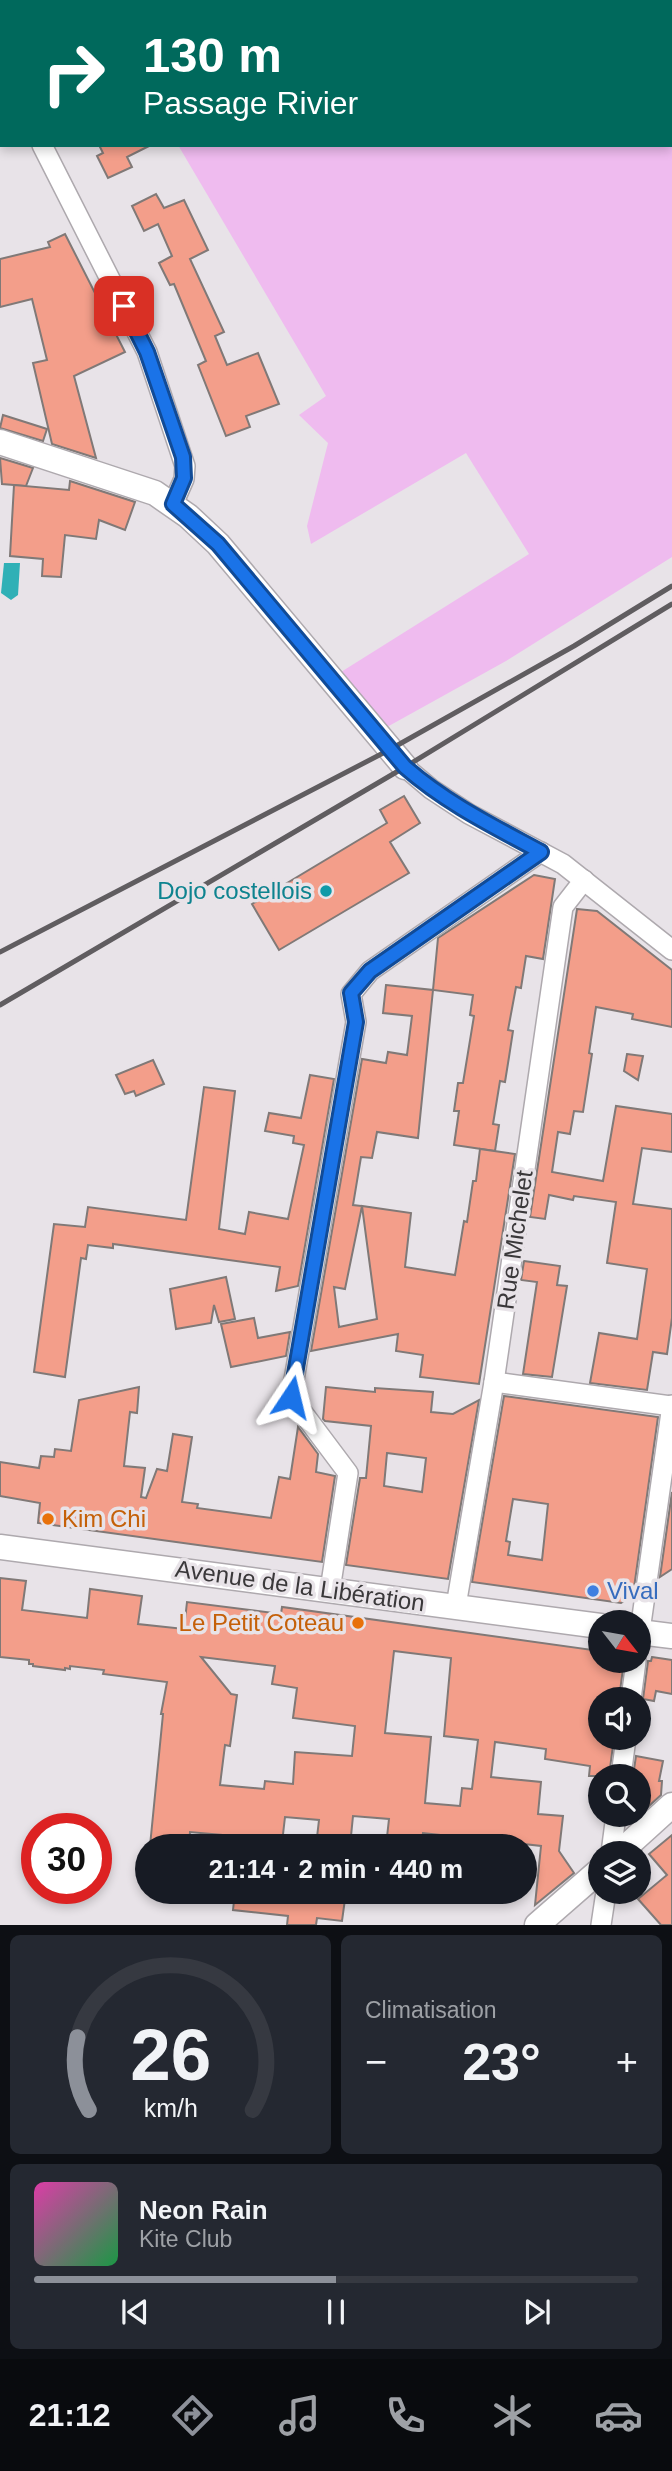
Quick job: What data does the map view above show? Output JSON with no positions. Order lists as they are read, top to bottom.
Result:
{
  "streets": {
    "street": ["Rue Michelet", "Avenue de la Libération"]
  },
  "crossings": [
    ["Rue Michelet", "Avenue de la Libération"]
  ],
  "places": [
    "Dojo costellois",
    "Kim Chi",
    "Vival",
    "Le Petit Coteau"
  ],
  "north": "bottom right",
  "page": {
    "turn": ["130 m", "Passage Rivier"],
    "limit": "30",
    "trip": "21:14 · 2 min · 440 m",
    "tile": "Climatisation",
    "heat": ["−", "23°", "+"],
    "song": ["Neon Rain", "Kite Club"],
    "tabs": "21:12",
    "gauge": ["26", "km/h"]
  }
}
